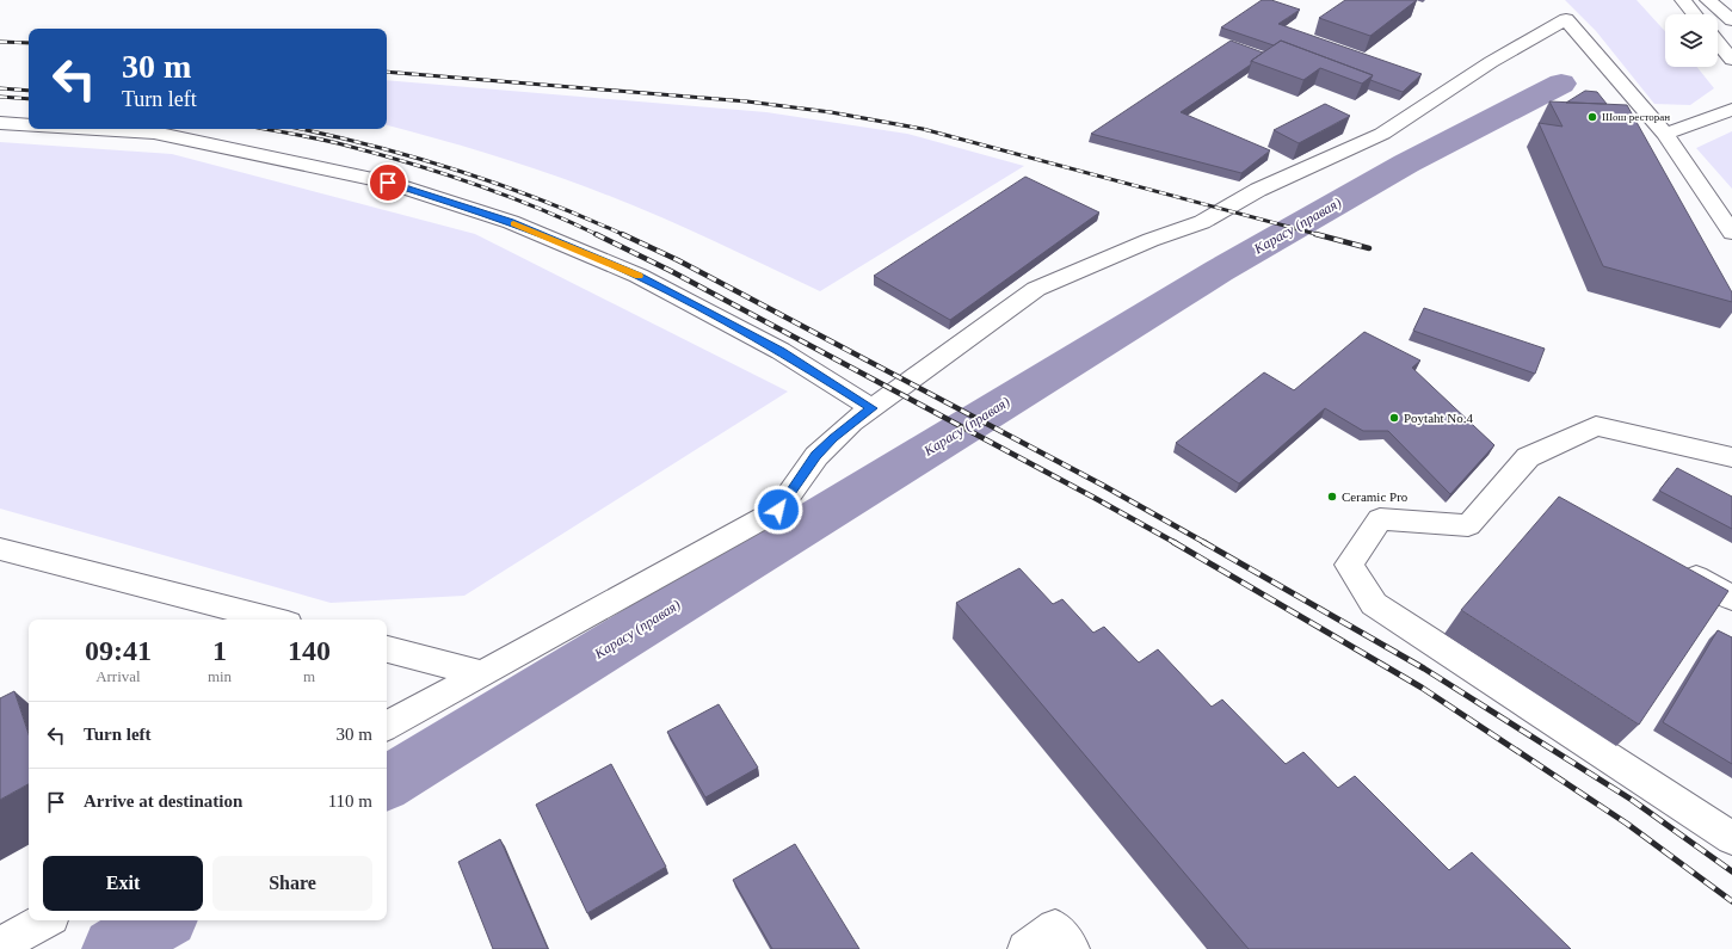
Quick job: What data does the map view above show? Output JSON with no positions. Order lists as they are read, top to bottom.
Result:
{
  "water": ["Карасу (правая)"],
  "places": ["Шош ресторан", "Poytaht No.4", "Ceramic Pro"],
  "page": {
    "turn": ["30 m", "Turn left"],
    "eta": [
      "09:41",
      "Arrival",
      "1",
      "min",
      "140",
      "m"
    ],
    "list": [
      {
        "name": "Turn left",
        "value": "30 m"
      },
      {
        "name": "Arrive at destination",
        "value": "110 m"
      }
    ],
    "buttons": ["Exit", "Share"]
  }
}
